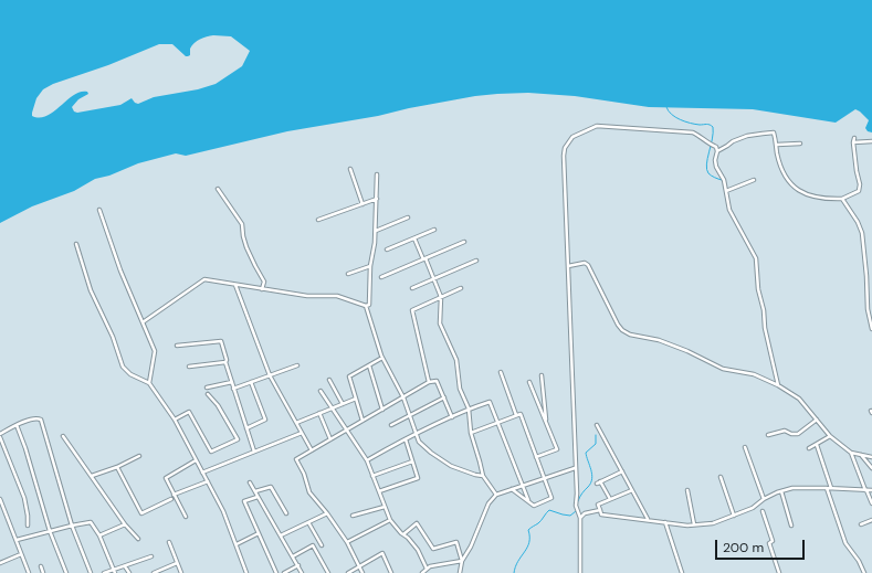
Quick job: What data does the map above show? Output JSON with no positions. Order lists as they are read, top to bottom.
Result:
{
  "scale_bar": "200 m"
}
